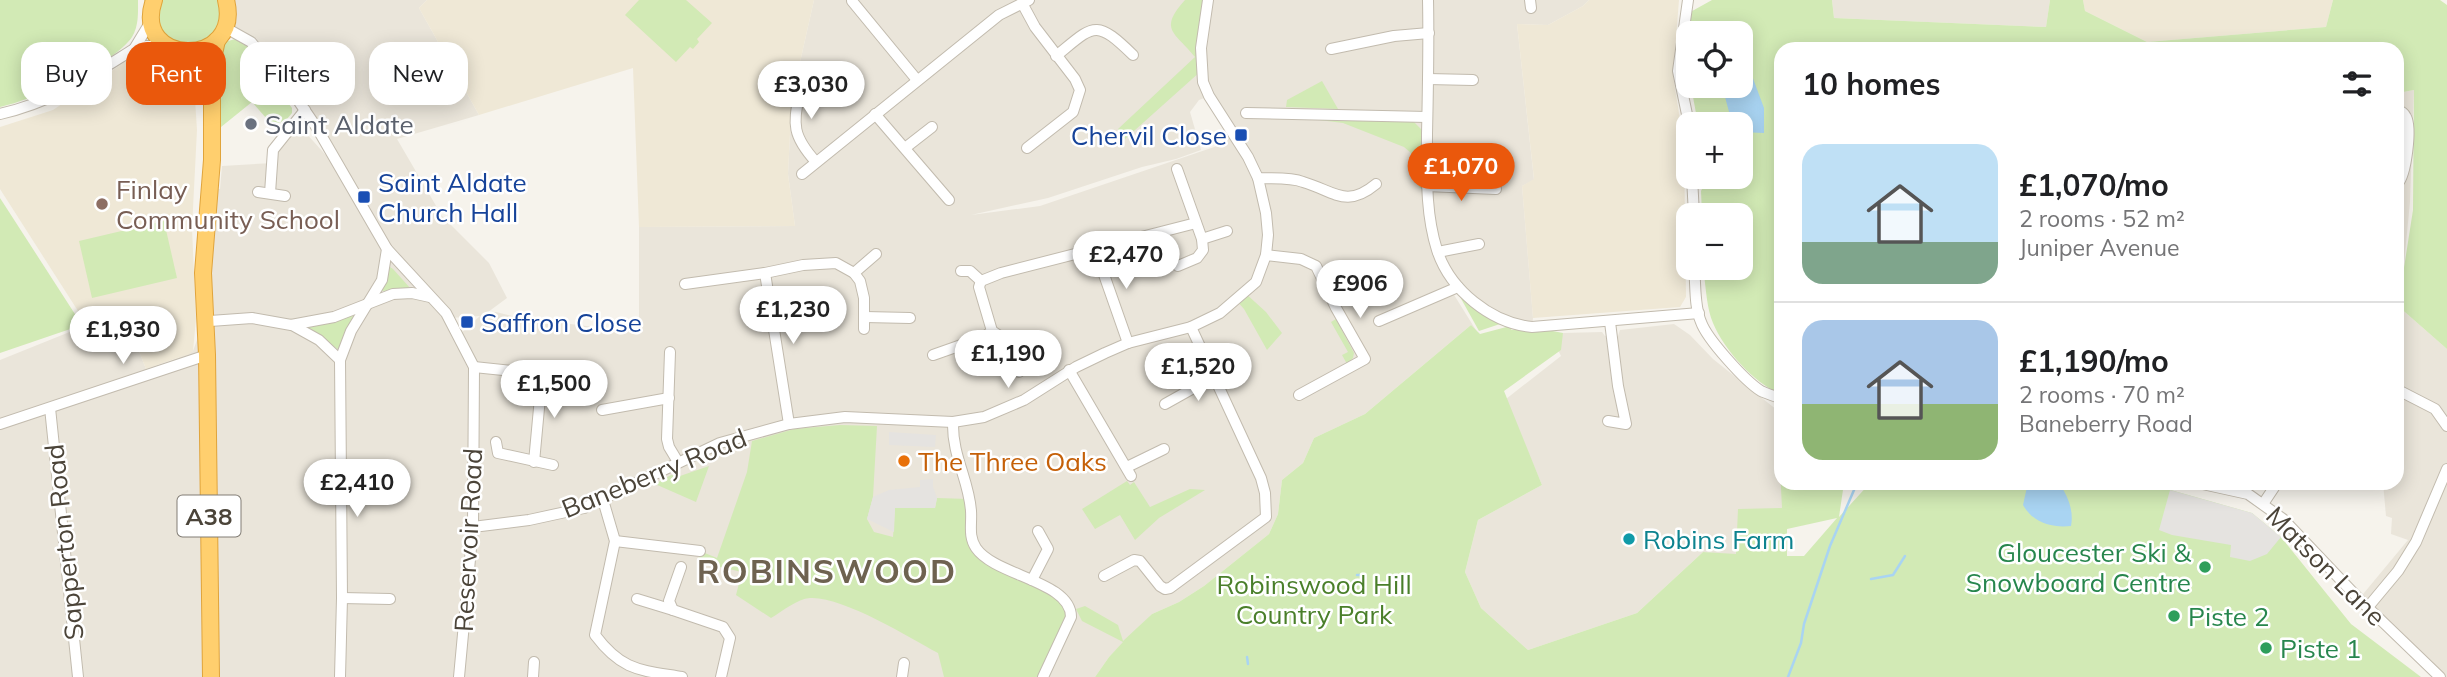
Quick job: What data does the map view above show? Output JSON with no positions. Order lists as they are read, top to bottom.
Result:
{
  "streets": {
    "highway": ["A38"],
    "street": [
      "Baneberry Road",
      "Reservoir Road",
      "Sapperton Road",
      "Matson Lane"
    ]
  },
  "crossings": [
    ["Baneberry Road", "Reservoir Road"],
    ["A38", "Reservoir Road"]
  ],
  "districts": ["ROBINSWOOD"],
  "parks": ["Robinswood Hill Country Park"],
  "places": {
    "other": [
      "Saint Aldate",
      "Finlay Community School",
      "The Three Oaks",
      "Robins Farm",
      "Gloucester Ski & Snowboard Centre",
      "Piste 2",
      "Piste 1"
    ],
    "transit": ["Chervil Close", "Saint Aldate Church Hall", "Saffron Close"]
  },
  "page": {
    "map_buttons": ["+", "−"],
    "chip": [
      "Buy",
      "Rent",
      "Filters",
      "New"
    ],
    "heading": "10 homes",
    "price": [
      "£3,030",
      "£1,070",
      "£2,470",
      "£906",
      "£1,230",
      "£1,930",
      "£1,190",
      "£1,520",
      "£1,500",
      "£2,410"
    ],
    "list": [
      {
        "name": "£1,070/mo",
        "note": "2 rooms · 52 m² · Juniper Avenue"
      },
      {
        "name": "£1,190/mo",
        "note": "2 rooms · 70 m² · Baneberry Road"
      }
    ]
  }
}
